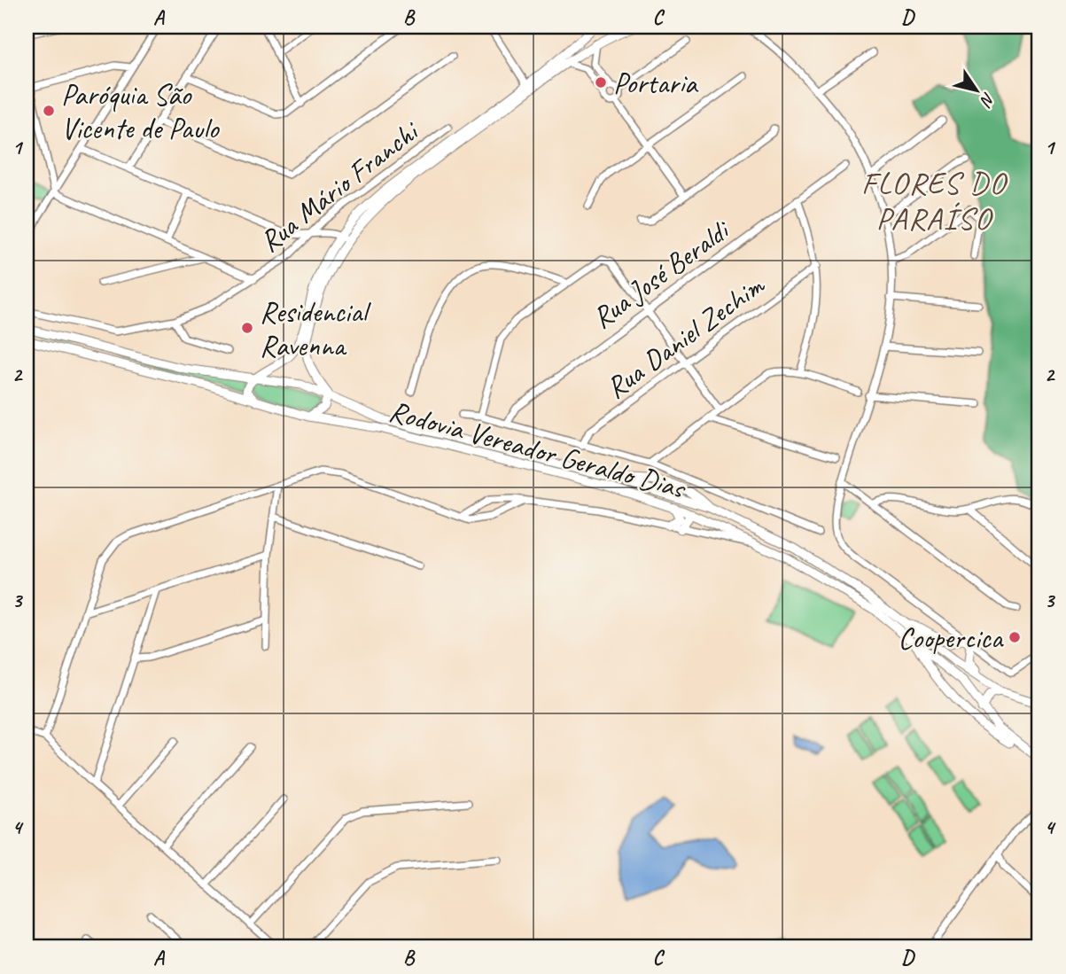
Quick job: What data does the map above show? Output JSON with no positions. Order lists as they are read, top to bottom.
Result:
{
  "streets": {
    "main road": ["Rodovia Vereador Geraldo Dias"],
    "street": ["Rua Mário Franchi", "Rua José Beraldi", "Rua Daniel Zechim"]
  },
  "districts": ["FLORES DO PARAÍSO"],
  "places": [
    "Portaria",
    "Paróquia São Vicente de Paulo",
    "Residencial Ravenna",
    "Coopercica"
  ],
  "north": "bottom right",
  "grid": {
    "columns": [
      "A",
      "B",
      "C",
      "D"
    ],
    "rows": [
      "1",
      "2",
      "3",
      "4"
    ]
  }
}
